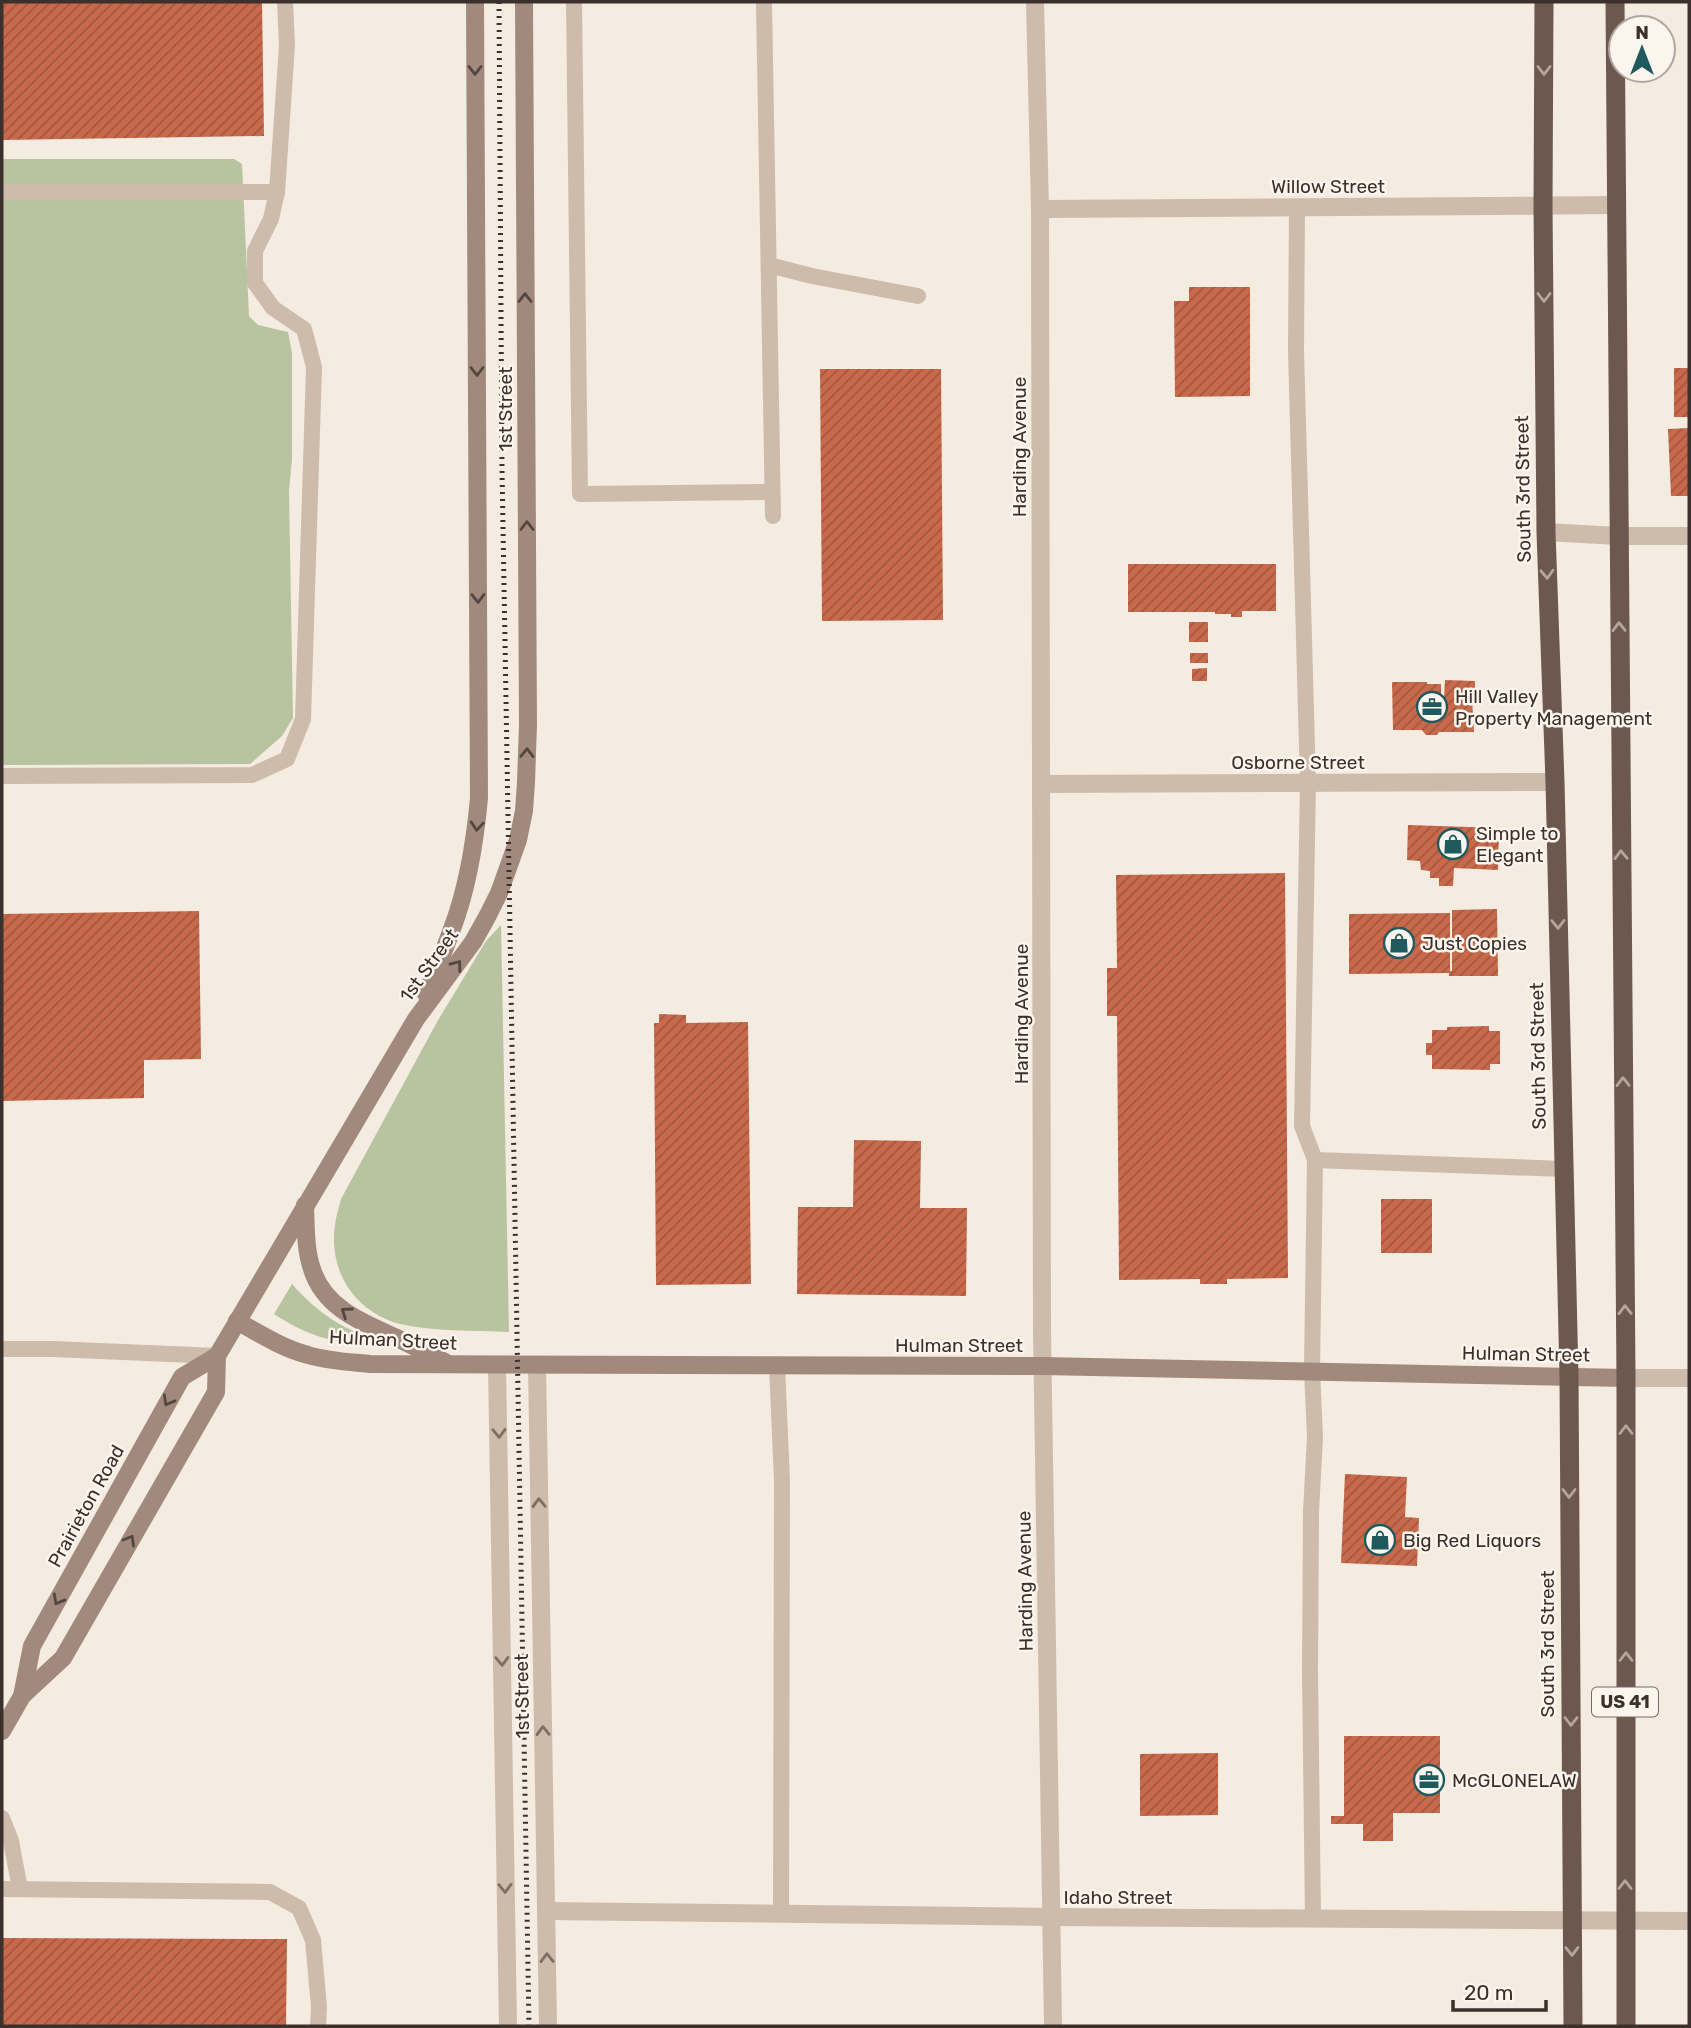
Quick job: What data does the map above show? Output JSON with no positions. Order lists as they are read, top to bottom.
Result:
{
  "streets": {
    "highway": ["South 3rd Street", "US 41"],
    "main road": ["1st Street", "Hulman Street", "Prairieton Road"],
    "street": [
      "Willow Street",
      "Harding Avenue",
      "Osborne Street",
      "Idaho Street"
    ]
  },
  "crossings": [
    ["Willow Street", "Harding Avenue"],
    ["Willow Street", "South 3rd Street"],
    ["Willow Street", "US 41"],
    ["1st Street", "Hulman Street"],
    ["1st Street", "Prairieton Road"],
    ["1st Street", "Idaho Street"],
    ["Harding Avenue", "Osborne Street"],
    ["Harding Avenue", "Hulman Street"],
    ["Harding Avenue", "Idaho Street"],
    ["South 3rd Street", "Osborne Street"],
    ["South 3rd Street", "Hulman Street"],
    ["South 3rd Street", "Idaho Street"],
    ["Hulman Street", "Prairieton Road"],
    ["Hulman Street", "US 41"],
    ["US 41", "Idaho Street"]
  ],
  "places": {
    "office": ["Hill Valley Property Management", "McGLONELAW"],
    "shop": ["Simple to Elegant", "Just Copies", "Big Red Liquors"]
  },
  "scale_bar": "20 m",
  "north": "top"
}
